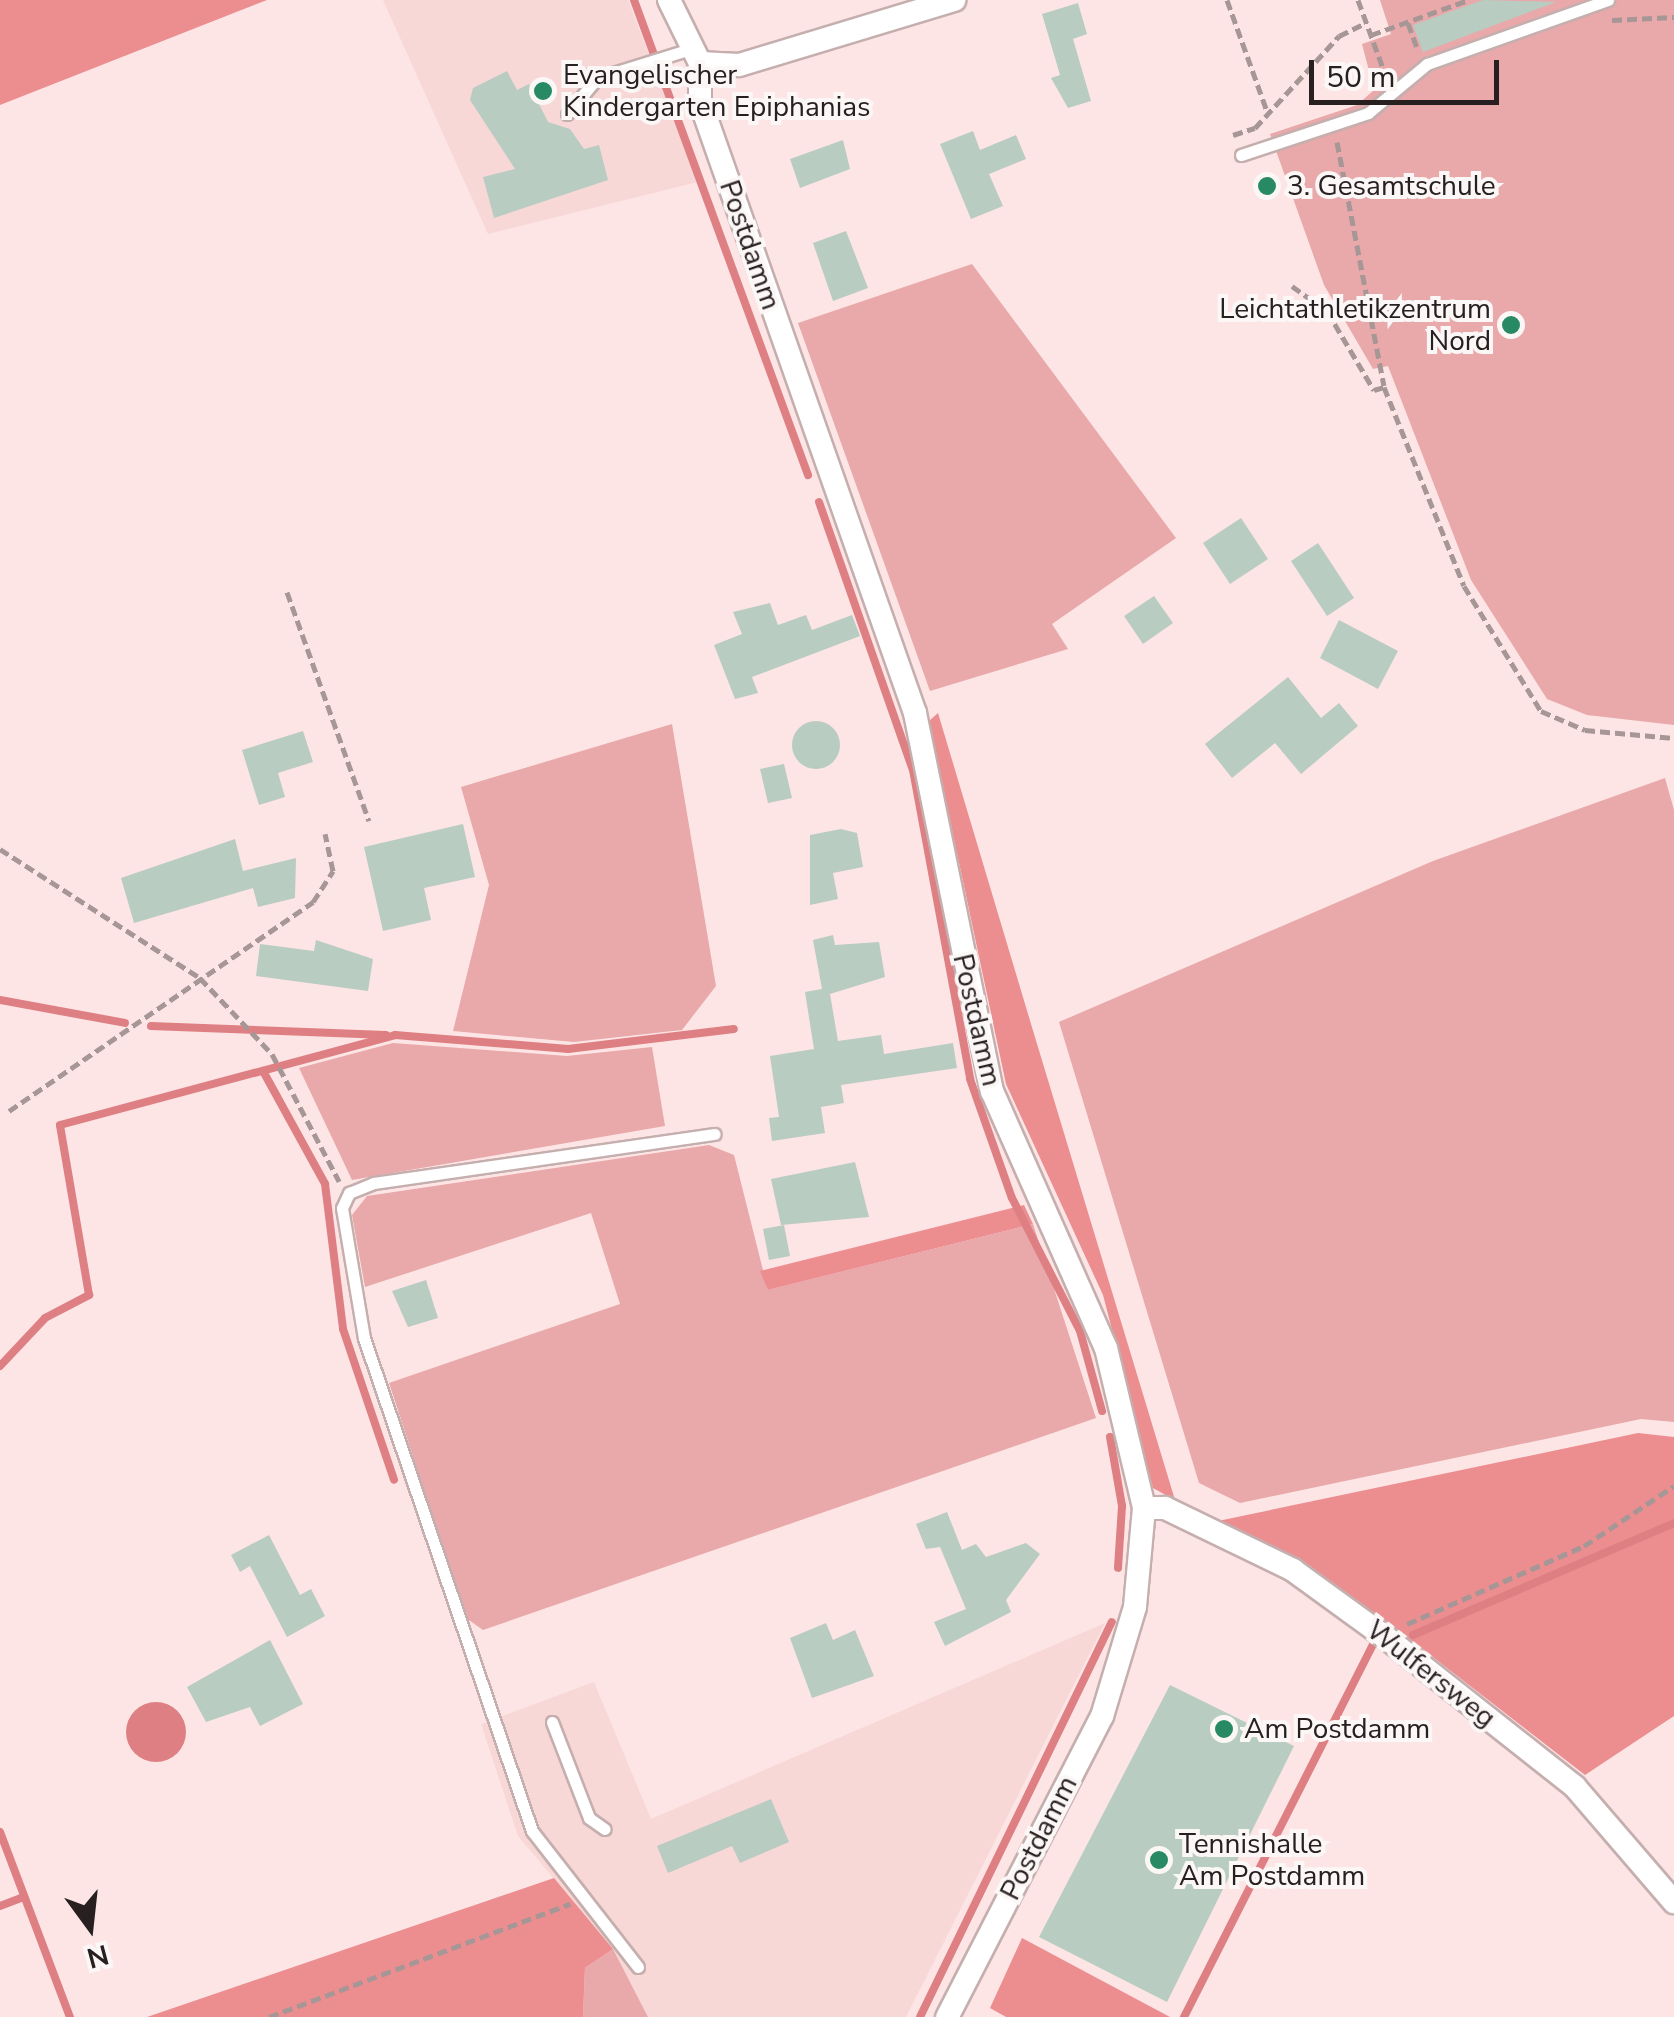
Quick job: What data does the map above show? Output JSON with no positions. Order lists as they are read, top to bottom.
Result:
{
  "streets": {
    "street": ["Postdamm", "Wulfersweg"]
  },
  "crossings": [
    ["Postdamm", "Wulfersweg"]
  ],
  "places": [
    "Evangelischer Kindergarten Epiphanias",
    "3. Gesamtschule",
    "Leichtathletikzentrum Nord",
    "Am Postdamm",
    "Tennishalle Am Postdamm"
  ],
  "scale_bar": "50 m",
  "north": "bottom"
}
